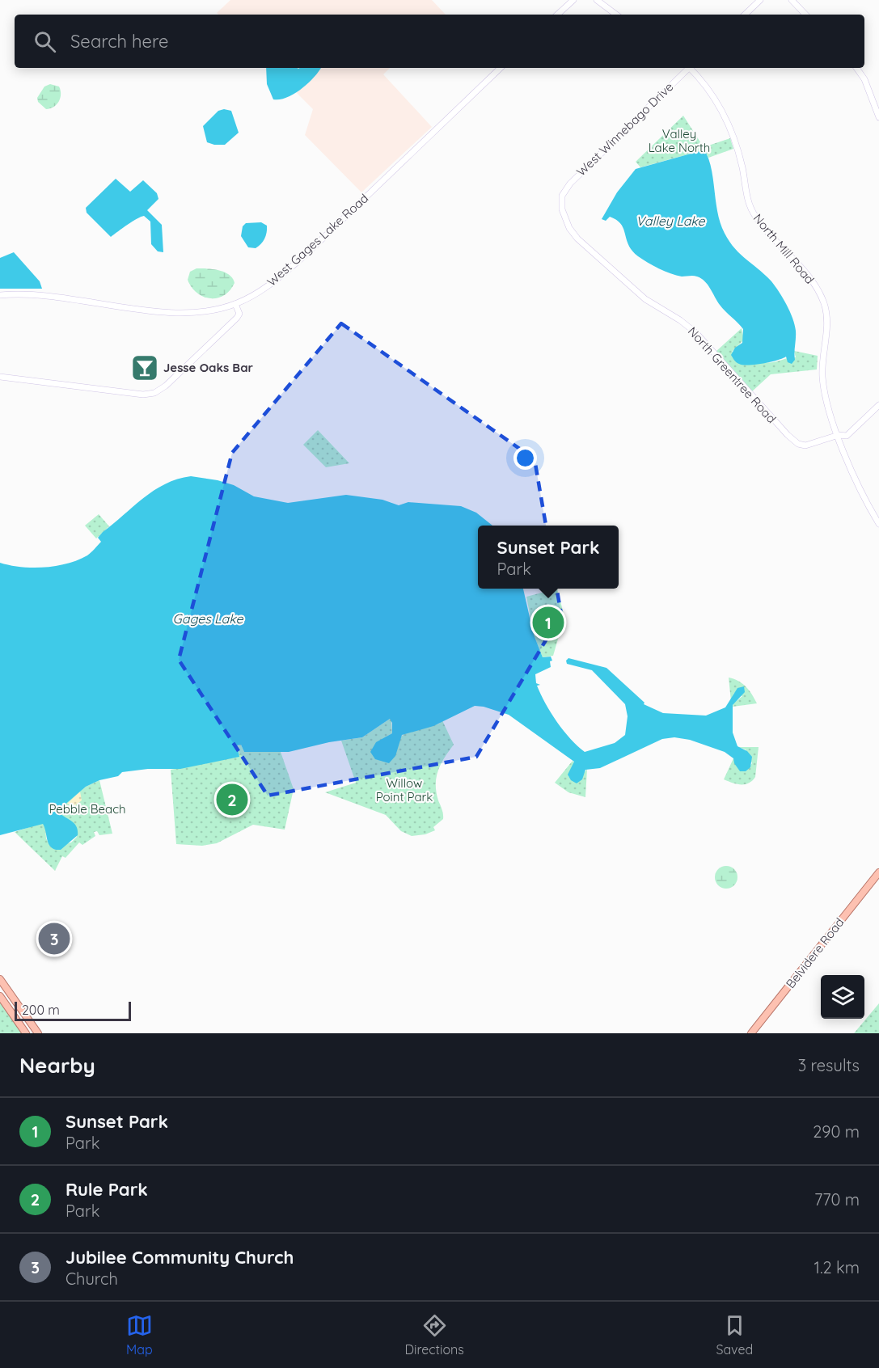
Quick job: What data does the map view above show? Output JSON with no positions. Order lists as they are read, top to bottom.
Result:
{
  "streets": {
    "main road": ["Belvidere Road"],
    "street": [
      "West Winnebago Drive",
      "West Gages Lake Road",
      "North Mill Road",
      "North Greentree Road"
    ]
  },
  "crossings": [
    ["West Winnebago Drive", "North Greentree Road"],
    ["North Mill Road", "North Greentree Road"]
  ],
  "water": ["Valley Lake", "Gages Lake"],
  "parks": ["Valley Lake North", "Willow Point Park", "Pebble Beach"],
  "places": {
    "bar": ["Jesse Oaks Bar"]
  },
  "scale_bar": "200 m",
  "page": {
    "search": "Search here",
    "popup": ["Sunset Park", "Park"],
    "pins": ["1", "2", "3"],
    "scale": "200 m",
    "heading": ["Nearby", "3 results"],
    "list": [
      {
        "mark": "1",
        "name": "Sunset Park",
        "note": "Park",
        "value": "290 m"
      },
      {
        "mark": "2",
        "name": "Rule Park",
        "note": "Park",
        "value": "770 m"
      },
      {
        "mark": "3",
        "name": "Jubilee Community Church",
        "note": "Church",
        "value": "1.2 km"
      }
    ],
    "nav": ["Map", "Directions", "Saved"]
  }
}
